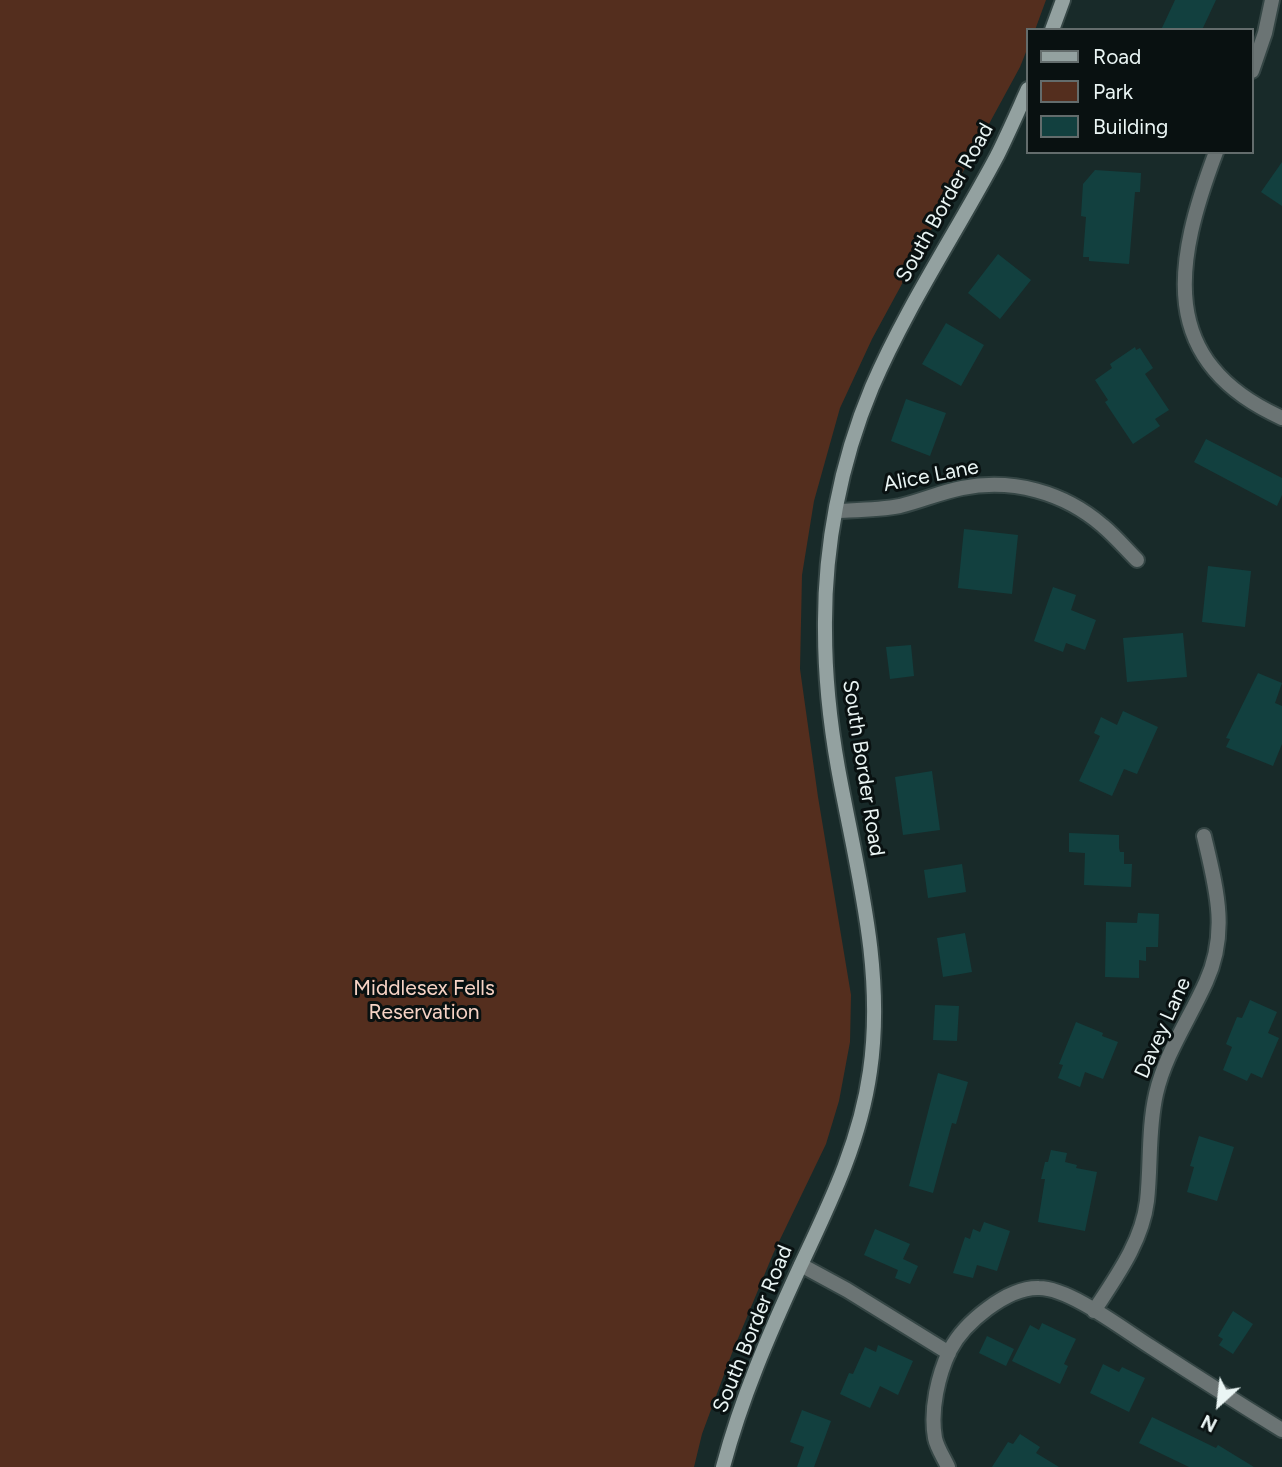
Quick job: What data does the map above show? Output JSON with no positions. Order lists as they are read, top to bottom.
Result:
{
  "streets": {
    "main road": ["South Border Road"],
    "street": ["Alice Lane", "Davey Lane"]
  },
  "crossings": [
    ["South Border Road", "Alice Lane"]
  ],
  "parks": ["Middlesex Fells Reservation"],
  "legend": ["Road", "Park", "Building"],
  "north": "bottom left"
}
